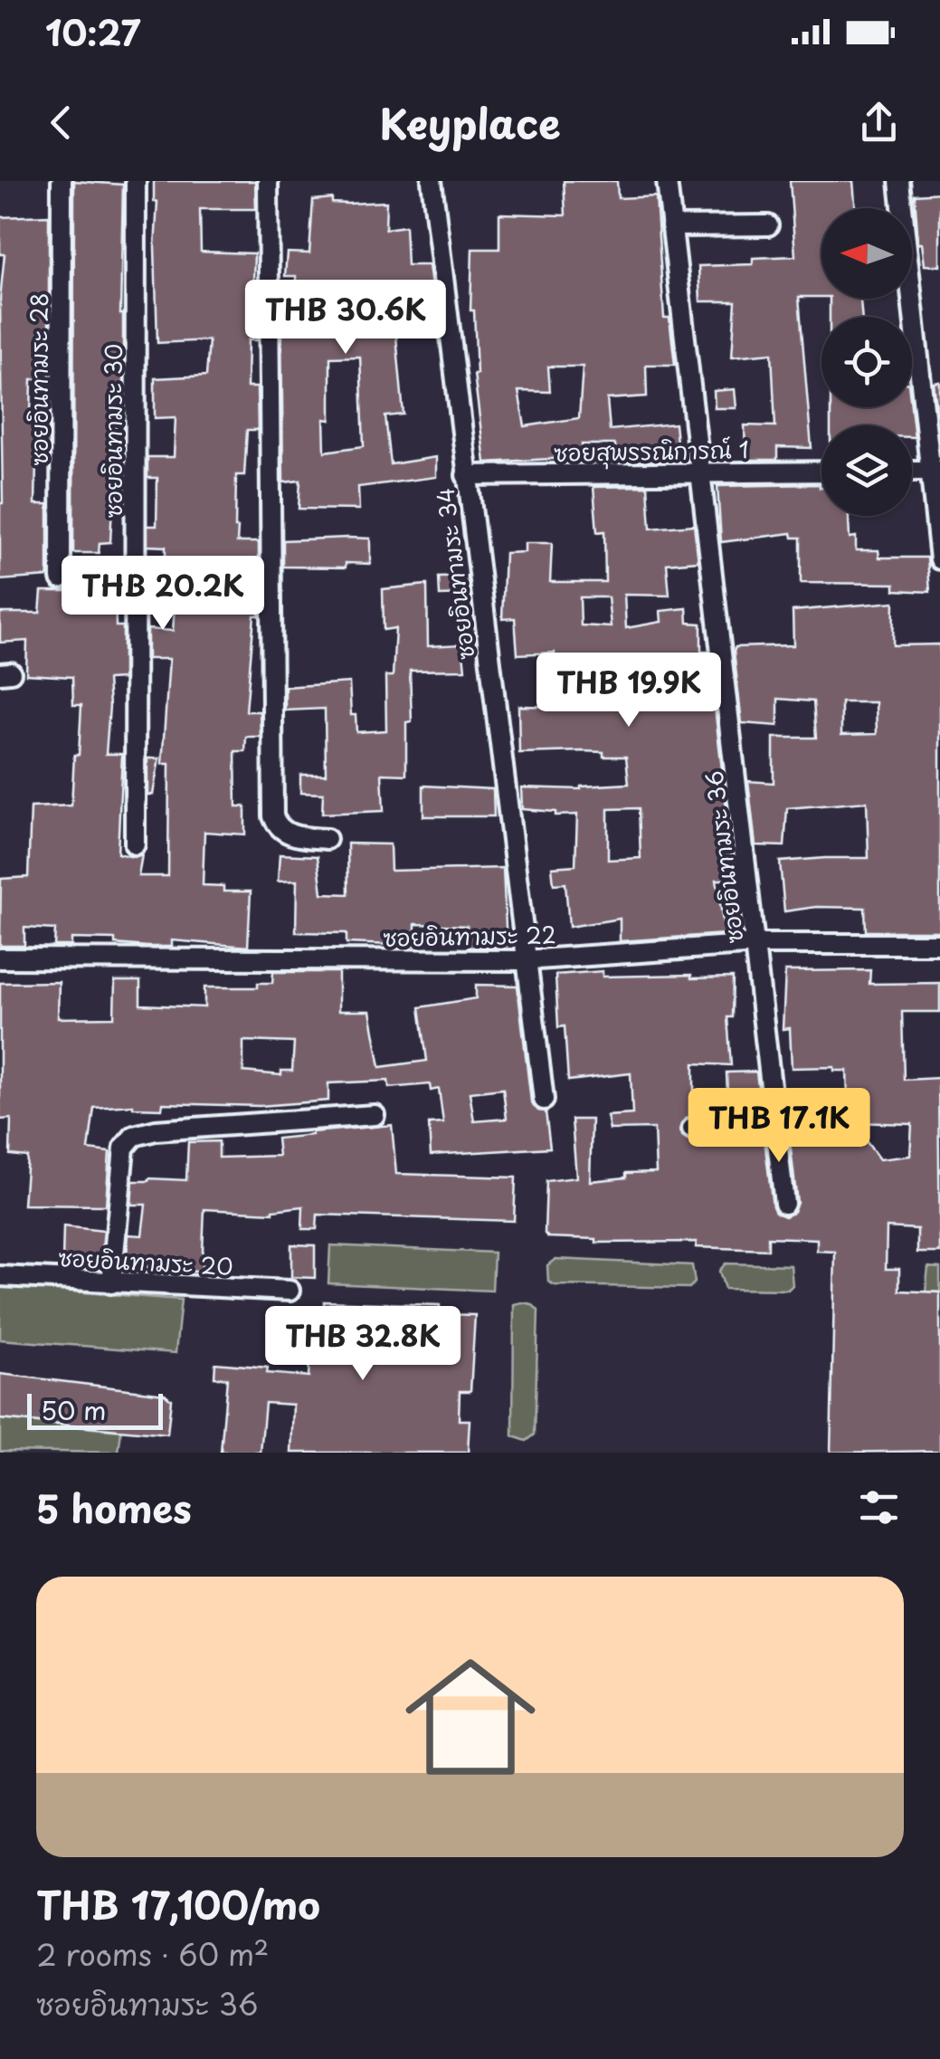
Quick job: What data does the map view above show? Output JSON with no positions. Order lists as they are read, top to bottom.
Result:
{
  "streets": {
    "street": [
      "ซอยอินทามระ 28",
      "ซอยอินทามระ 30",
      "ซอยสุพรรณิการณ์ 1",
      "ซอยอินทามระ 34",
      "ซอยอินทามระ 36",
      "ซอยอินทามระ 22",
      "ซอยอินทามระ 20"
    ]
  },
  "crossings": [
    ["ซอยสุพรรณิการณ์ 1", "ซอยอินทามระ 34"],
    ["ซอยสุพรรณิการณ์ 1", "ซอยอินทามระ 36"],
    ["ซอยอินทามระ 34", "ซอยอินทามระ 22"],
    ["ซอยอินทามระ 36", "ซอยอินทามระ 22"]
  ],
  "scale_bar": "50 m",
  "north": "left",
  "page": {
    "status": "10:27",
    "header": "Keyplace",
    "price": [
      "THB 30.6K",
      "THB 20.2K",
      "THB 19.9K",
      "THB 17.1K",
      "THB 32.8K"
    ],
    "scale": "50 m",
    "heading": "5 homes",
    "list": [
      {
        "name": "THB 17,100/mo",
        "note": "2 rooms · 60 m² · ซอยอินทามระ 36"
      }
    ]
  }
}
